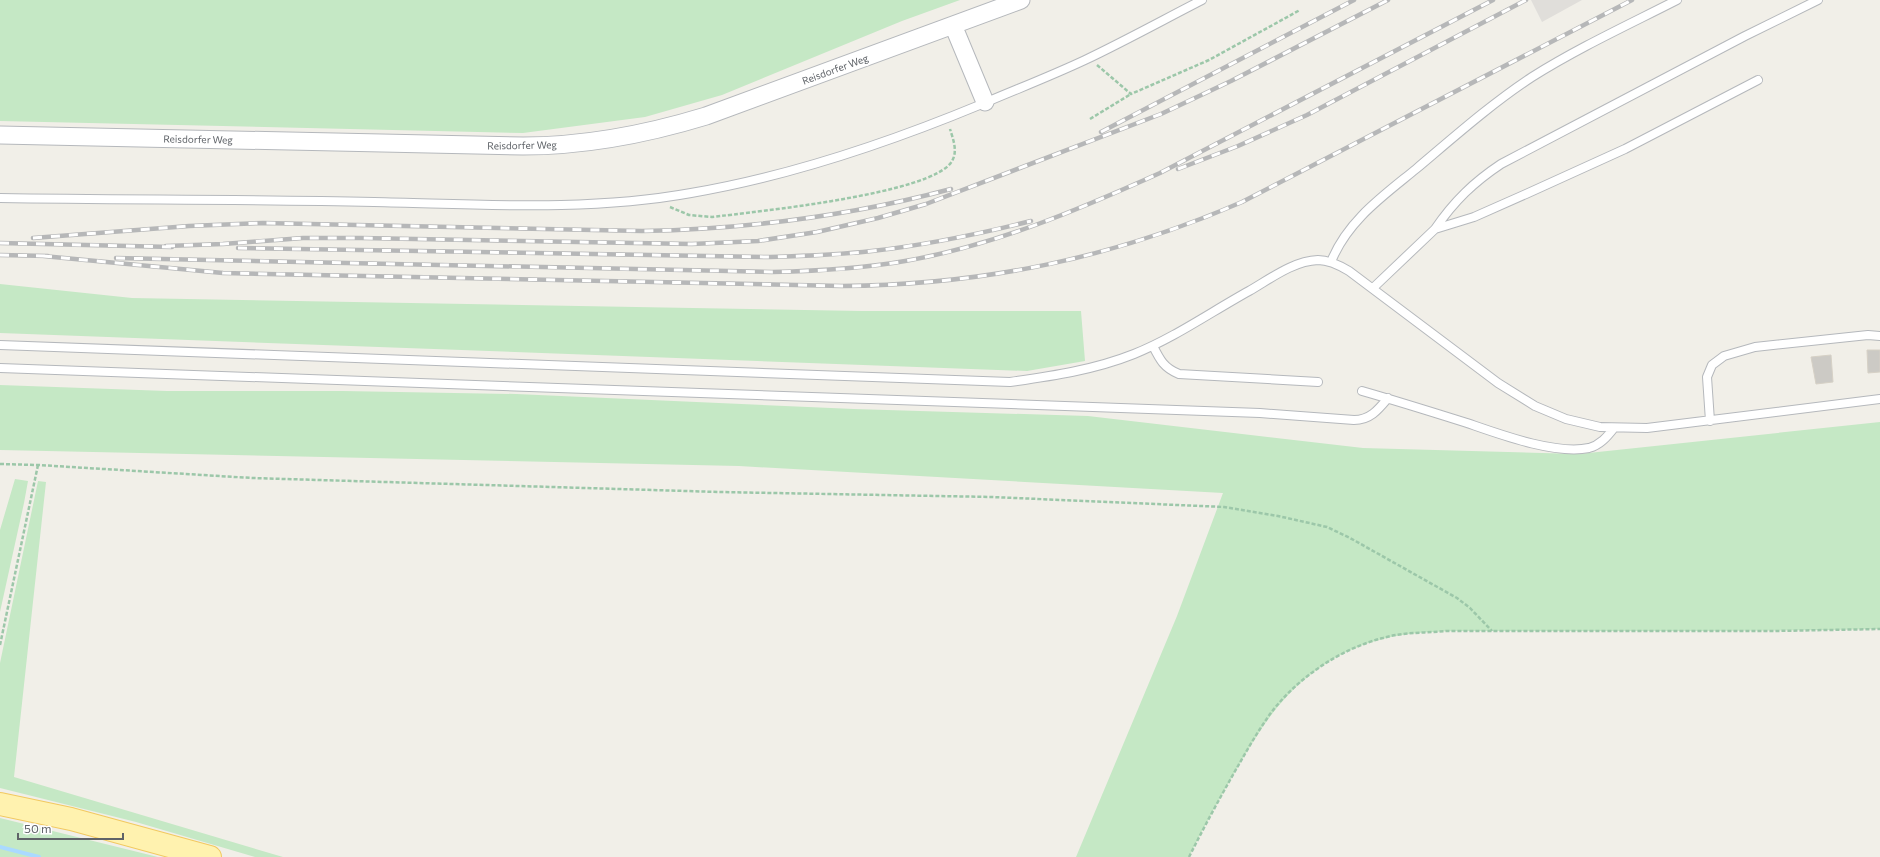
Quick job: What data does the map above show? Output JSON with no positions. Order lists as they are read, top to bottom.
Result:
{
  "streets": {
    "street": ["Reisdorfer Weg"]
  },
  "scale_bar": "50 m"
}
